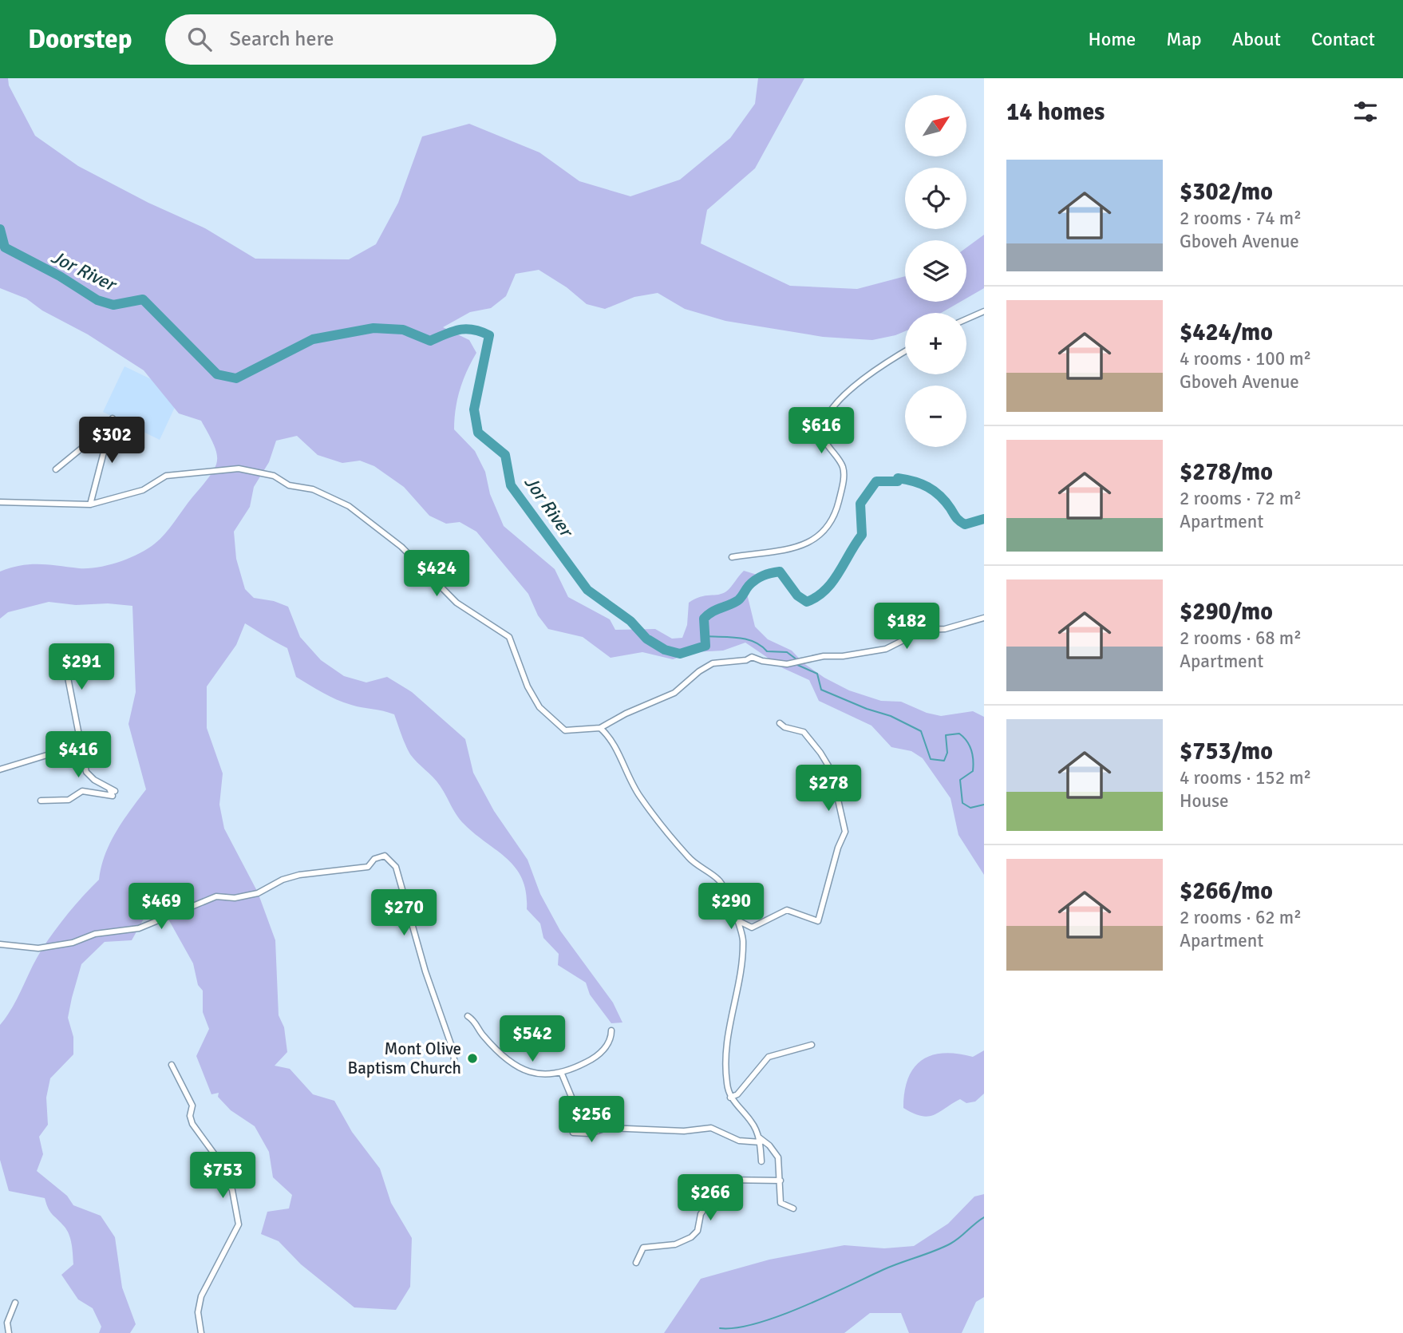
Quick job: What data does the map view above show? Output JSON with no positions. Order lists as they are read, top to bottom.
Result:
{
  "water": ["Jor River"],
  "places": ["Mont Olive Baptism Church"],
  "north": "top right",
  "page": {
    "header": "Doorstep",
    "search": "Search here",
    "nav": [
      "Home",
      "Map",
      "About",
      "Contact"
    ],
    "heading": "14 homes",
    "map_buttons": ["+", "−"],
    "list": [
      {
        "name": "$302/mo",
        "note": "2 rooms · 74 m² · Gboveh Avenue"
      },
      {
        "name": "$424/mo",
        "note": "4 rooms · 100 m² · Gboveh Avenue"
      },
      {
        "name": "$278/mo",
        "note": "2 rooms · 72 m² · Apartment"
      },
      {
        "name": "$290/mo",
        "note": "2 rooms · 68 m² · Apartment"
      },
      {
        "name": "$753/mo",
        "note": "4 rooms · 152 m² · House"
      },
      {
        "name": "$266/mo",
        "note": "2 rooms · 62 m² · Apartment"
      }
    ],
    "price": [
      "$616",
      "$302",
      "$424",
      "$182",
      "$291",
      "$416",
      "$278",
      "$469",
      "$290",
      "$270",
      "$542",
      "$256",
      "$753",
      "$266"
    ]
  }
}
